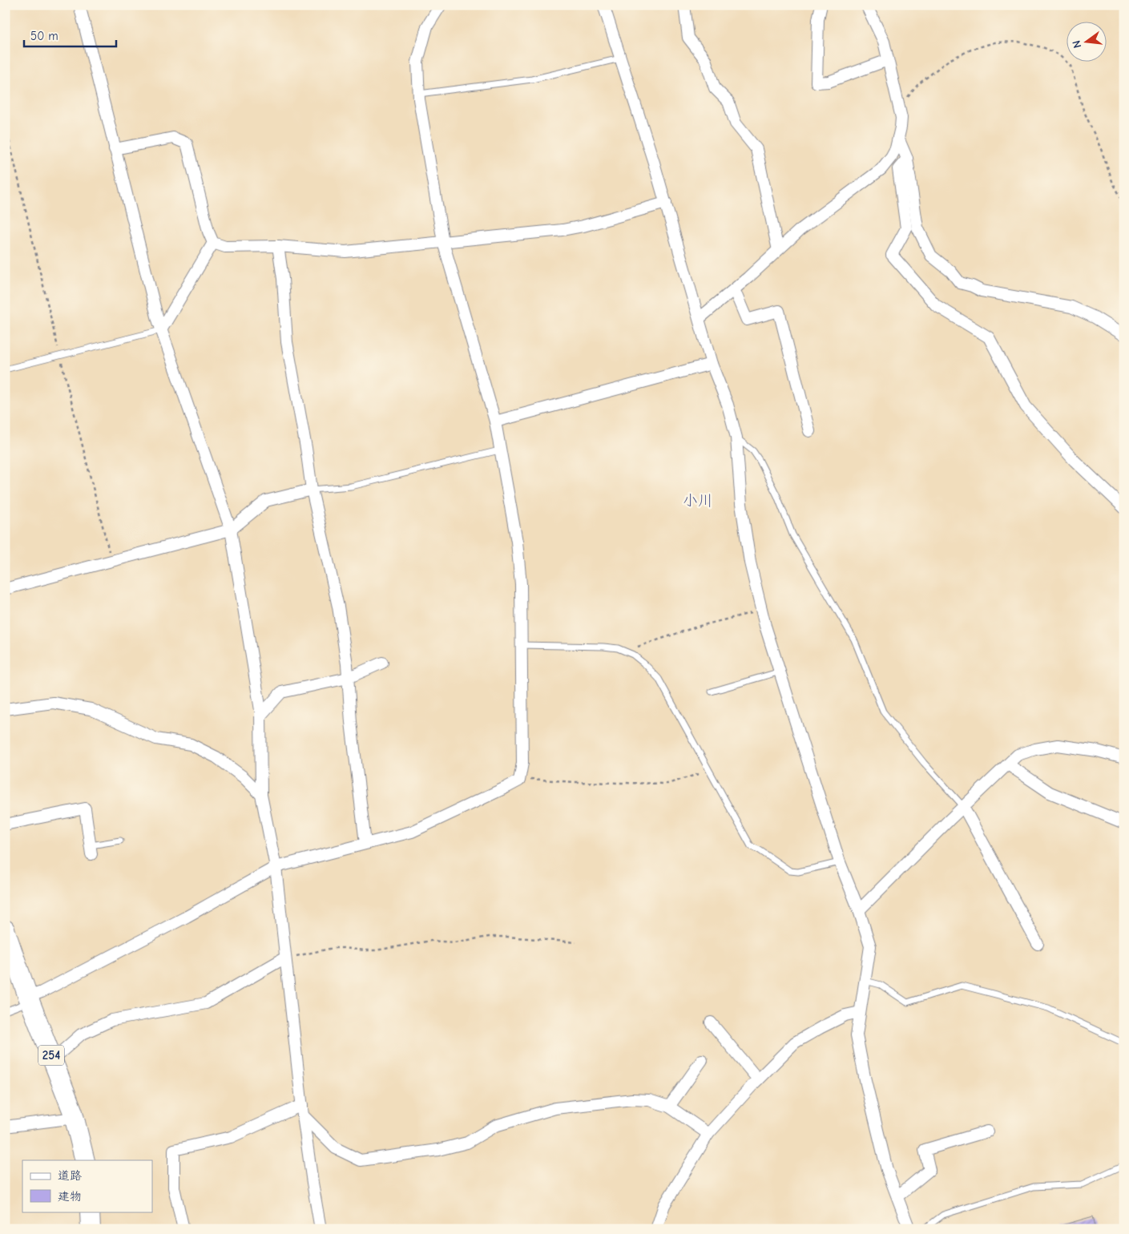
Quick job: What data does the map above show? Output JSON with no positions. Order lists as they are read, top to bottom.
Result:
{
  "streets": {
    "highway": ["254"]
  },
  "districts": ["小川"],
  "legend": ["道路", "建物"],
  "scale_bar": "50 m",
  "north": "left"
}
